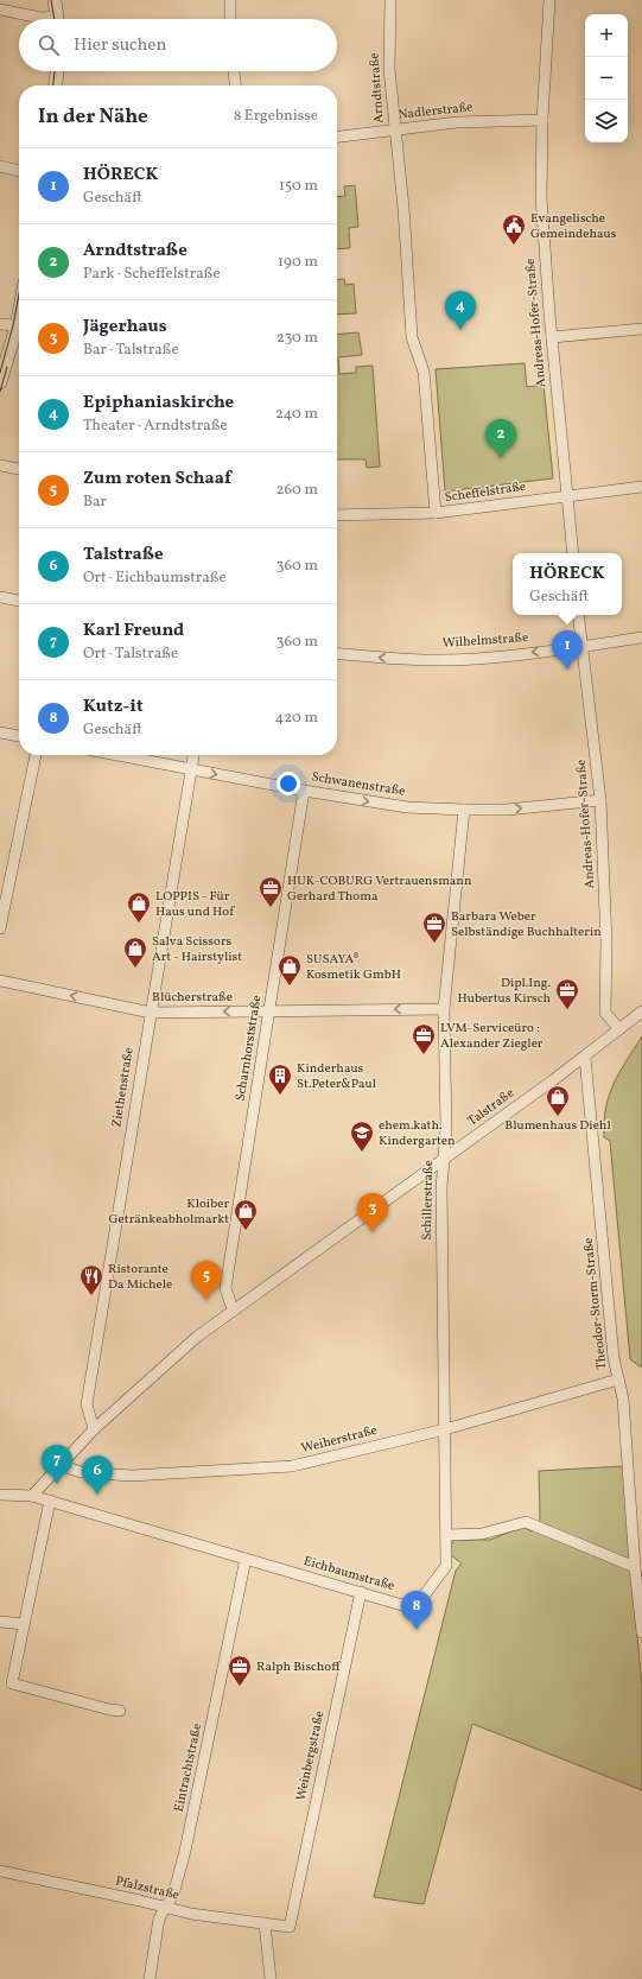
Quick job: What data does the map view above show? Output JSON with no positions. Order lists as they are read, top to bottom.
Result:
{
  "streets": {
    "street": [
      "Arndtstraße",
      "Nadlerstraße",
      "Andreas-Hofer-Straße",
      "Scheffelstraße",
      "Wilhelmstraße",
      "Schwanenstraße",
      "Blücherstraße",
      "Scharnhorststraße",
      "Ziethenstraße",
      "Talstraße",
      "Schillerstraße",
      "Theodor-Storm-Straße",
      "Weiherstraße",
      "Eichbaumstraße",
      "Weinbergstraße",
      "Eintrachtstraße",
      "Pfalzstraße"
    ]
  },
  "crossings": [
    ["Arndtstraße", "Nadlerstraße"],
    ["Arndtstraße", "Scheffelstraße"],
    ["Nadlerstraße", "Andreas-Hofer-Straße"],
    ["Andreas-Hofer-Straße", "Scheffelstraße"],
    ["Andreas-Hofer-Straße", "Wilhelmstraße"],
    ["Andreas-Hofer-Straße", "Schwanenstraße"],
    ["Andreas-Hofer-Straße", "Talstraße"],
    ["Schwanenstraße", "Scharnhorststraße"],
    ["Schwanenstraße", "Ziethenstraße"],
    ["Schwanenstraße", "Schillerstraße"],
    ["Blücherstraße", "Scharnhorststraße"],
    ["Blücherstraße", "Ziethenstraße"],
    ["Blücherstraße", "Schillerstraße"],
    ["Scharnhorststraße", "Talstraße"],
    ["Ziethenstraße", "Talstraße"],
    ["Talstraße", "Schillerstraße"],
    ["Talstraße", "Theodor-Storm-Straße"],
    ["Talstraße", "Weiherstraße"],
    ["Talstraße", "Eichbaumstraße"],
    ["Schillerstraße", "Weiherstraße"],
    ["Schillerstraße", "Eichbaumstraße"],
    ["Theodor-Storm-Straße", "Weiherstraße"],
    ["Eichbaumstraße", "Weinbergstraße"],
    ["Eichbaumstraße", "Eintrachtstraße"],
    ["Weinbergstraße", "Pfalzstraße"],
    ["Eintrachtstraße", "Pfalzstraße"]
  ],
  "one_way": ["Wilhelmstraße", "Schwanenstraße", "Blücherstraße"],
  "places": {
    "public building": ["Evangelische Gemeindehaus"],
    "office": [
      "HUK-COBURG Vertrauensmann Gerhard Thoma",
      "Barbara Weber Selbständige Buchhalterin",
      "Dipl.Ing. Hubertus Kirsch",
      "LVM-Serviceüro : Alexander Ziegler",
      "Ralph Bischoff"
    ],
    "shop": [
      "LOPPIS - Für Haus und Hof",
      "Salva Scissors Art - Hairstylist",
      "SUSAYA® Kosmetik GmbH",
      "Blumenhaus Diehl",
      "Kloiber Getränkeabholmarkt"
    ],
    "building": ["Kinderhaus St.Peter&Paul"],
    "school or university": ["ehem.kath. Kindergarten"],
    "restaurant": ["Ristorante Da Michele"]
  },
  "page": {
    "map_buttons": ["+", "−"],
    "search": "Hier suchen",
    "heading": ["In der Nähe", "8 Ergebnisse"],
    "list": [
      {
        "mark": "1",
        "name": "HÖRECK",
        "note": "Geschäft",
        "value": "150 m"
      },
      {
        "mark": "2",
        "name": "Arndtstraße",
        "note": "Park · Scheffelstraße",
        "value": "190 m"
      },
      {
        "mark": "3",
        "name": "Jägerhaus",
        "note": "Bar · Talstraße",
        "value": "230 m"
      },
      {
        "mark": "4",
        "name": "Epiphaniaskirche",
        "note": "Theater · Arndtstraße",
        "value": "240 m"
      },
      {
        "mark": "5",
        "name": "Zum roten Schaaf",
        "note": "Bar",
        "value": "260 m"
      },
      {
        "mark": "6",
        "name": "Talstraße",
        "note": "Ort · Eichbaumstraße",
        "value": "360 m"
      },
      {
        "mark": "7",
        "name": "Karl Freund",
        "note": "Ort · Talstraße",
        "value": "360 m"
      },
      {
        "mark": "8",
        "name": "Kutz-it",
        "note": "Geschäft",
        "value": "420 m"
      }
    ],
    "pins": [
      "4",
      "2",
      "1",
      "3",
      "5",
      "7",
      "6",
      "8"
    ],
    "popup": ["HÖRECK", "Geschäft"]
  }
}
